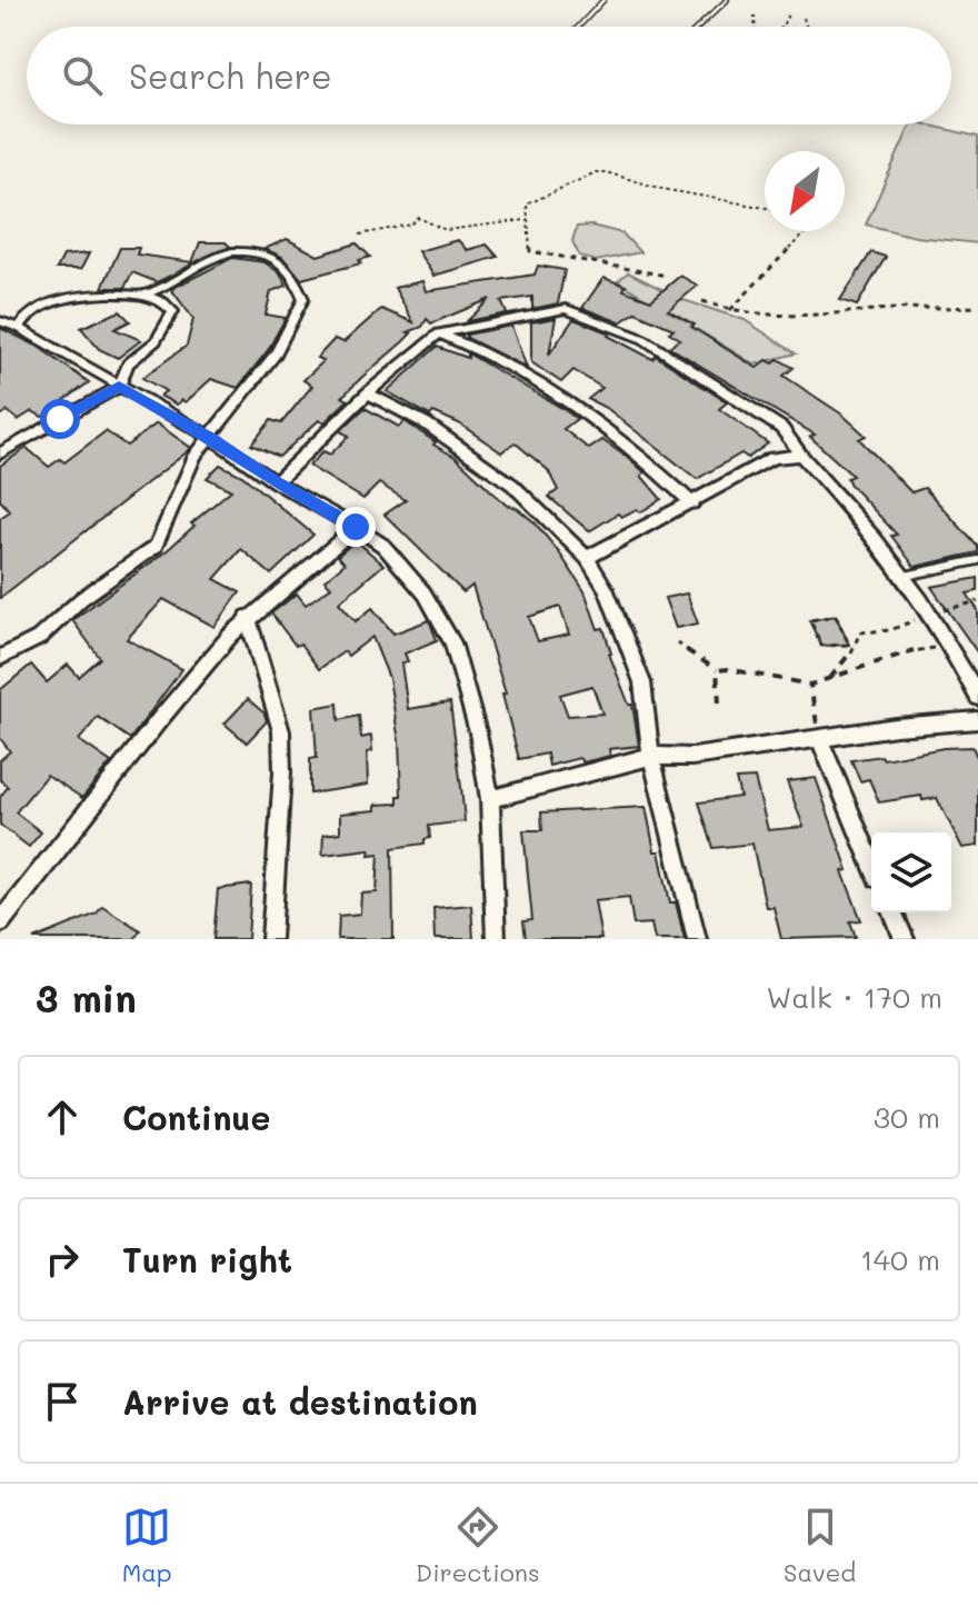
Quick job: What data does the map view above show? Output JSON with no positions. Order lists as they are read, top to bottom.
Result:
{
  "north": "bottom left",
  "page": {
    "search": "Search here",
    "heading": ["3 min", "Walk · 170 m"],
    "list": [
      ["Continue", "30 m"],
      ["Turn right", "140 m"],
      "Arrive at destination"
    ],
    "nav": ["Map", "Directions", "Saved"]
  }
}
